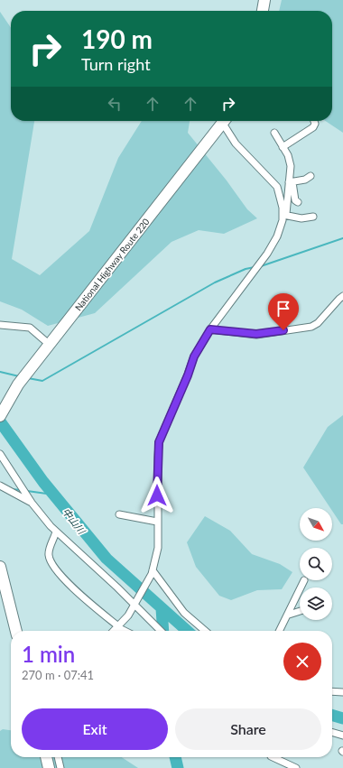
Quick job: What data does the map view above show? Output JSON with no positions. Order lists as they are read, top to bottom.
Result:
{
  "streets": {
    "highway": ["National Highway Route 220"]
  },
  "water": ["中山川"],
  "north": "bottom right",
  "page": {
    "turn": ["190 m", "Turn right"],
    "heading": ["1 min", "270 m · 07:41"],
    "buttons": ["Exit", "Share"]
  }
}
